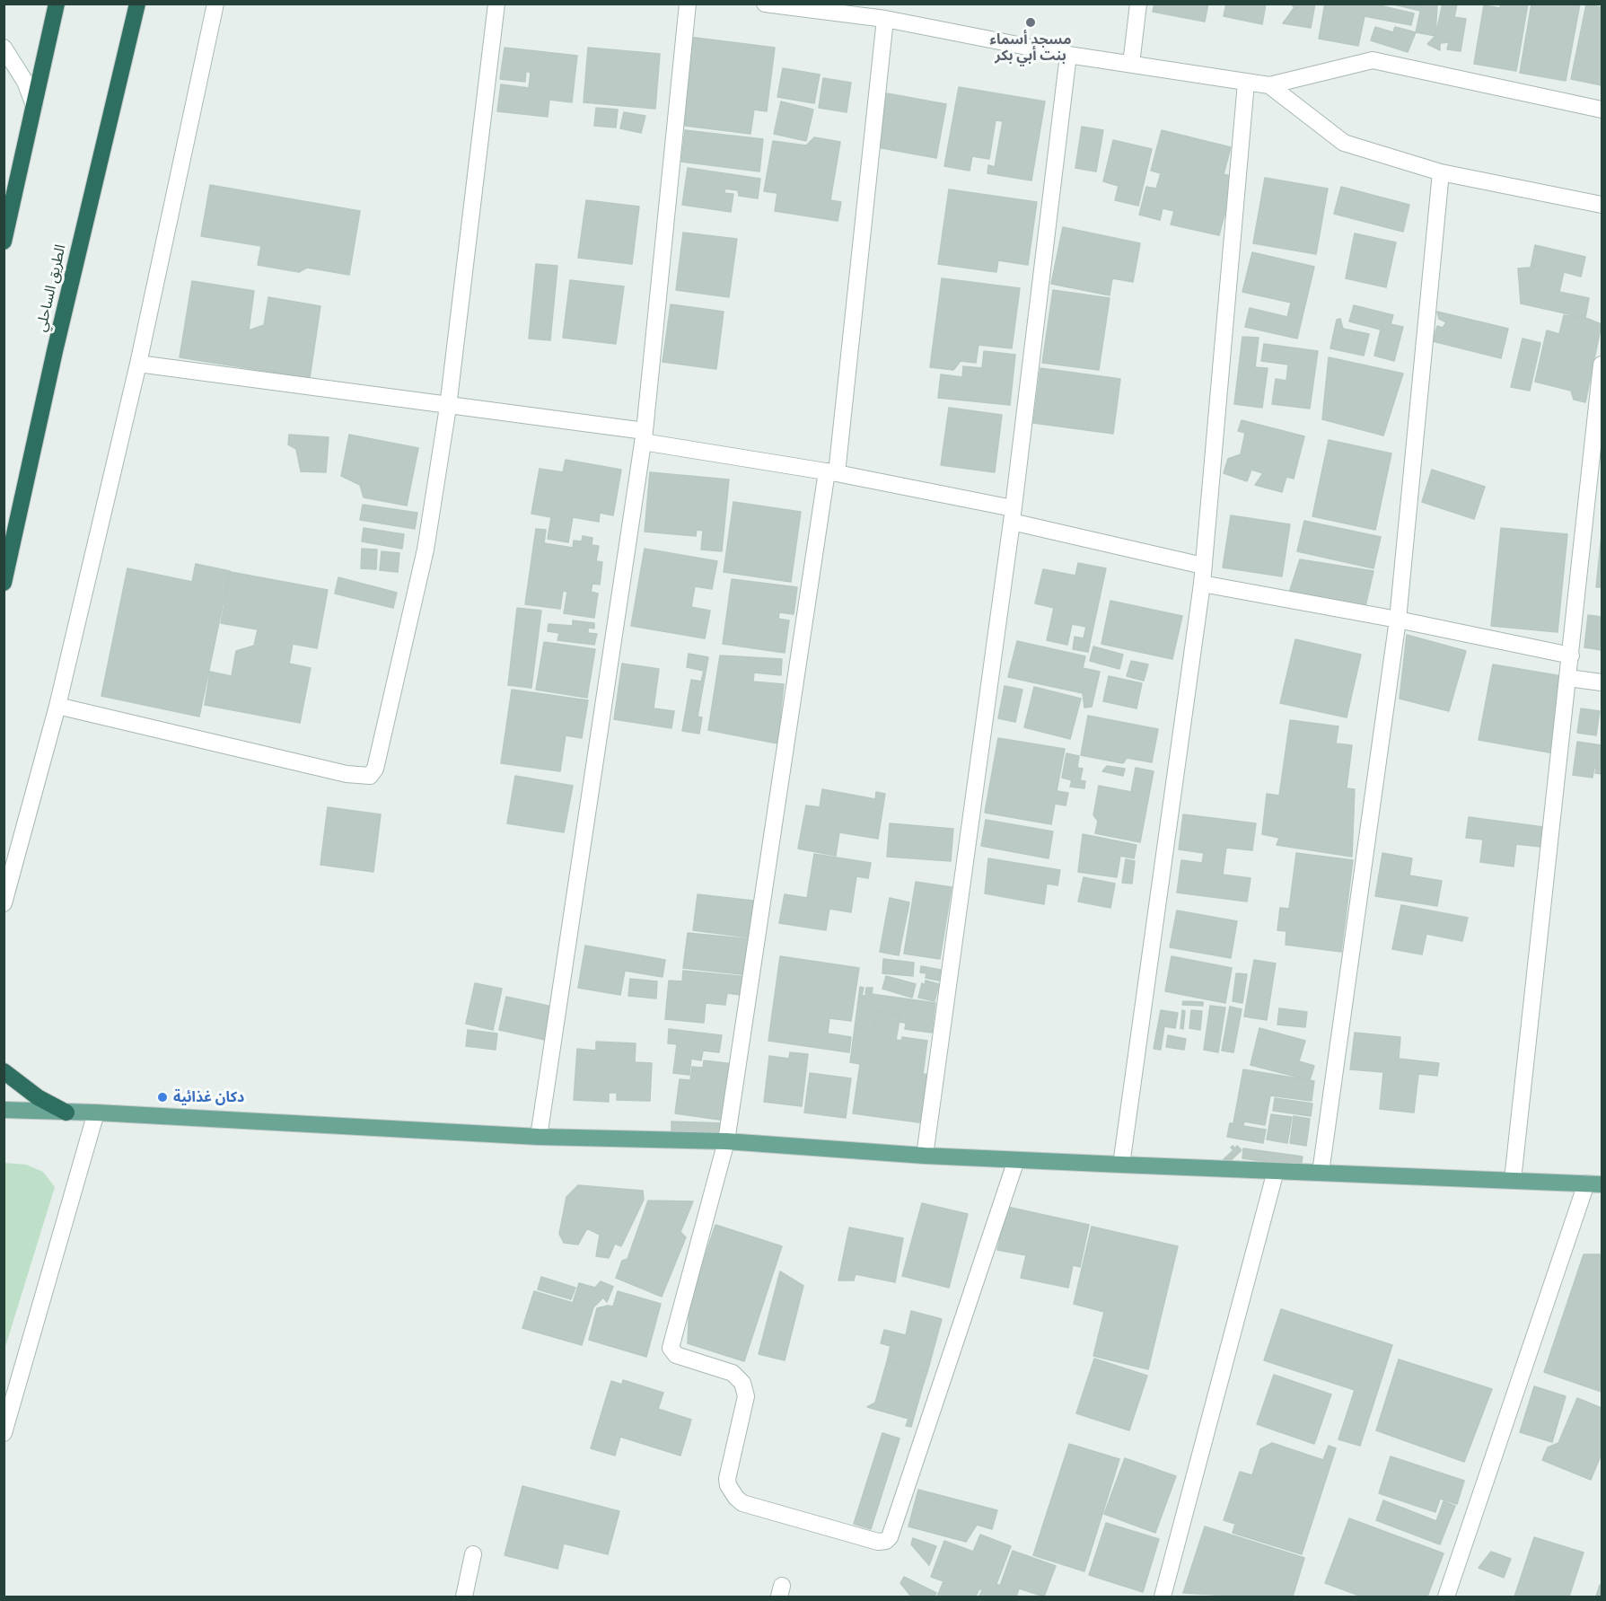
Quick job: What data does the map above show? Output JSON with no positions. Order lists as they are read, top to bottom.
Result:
{
  "streets": {
    "highway": ["الطريق الساحلي"]
  },
  "places": ["مسجد أسماء بنت أبي بكر", "دكان غذائية"]
}
